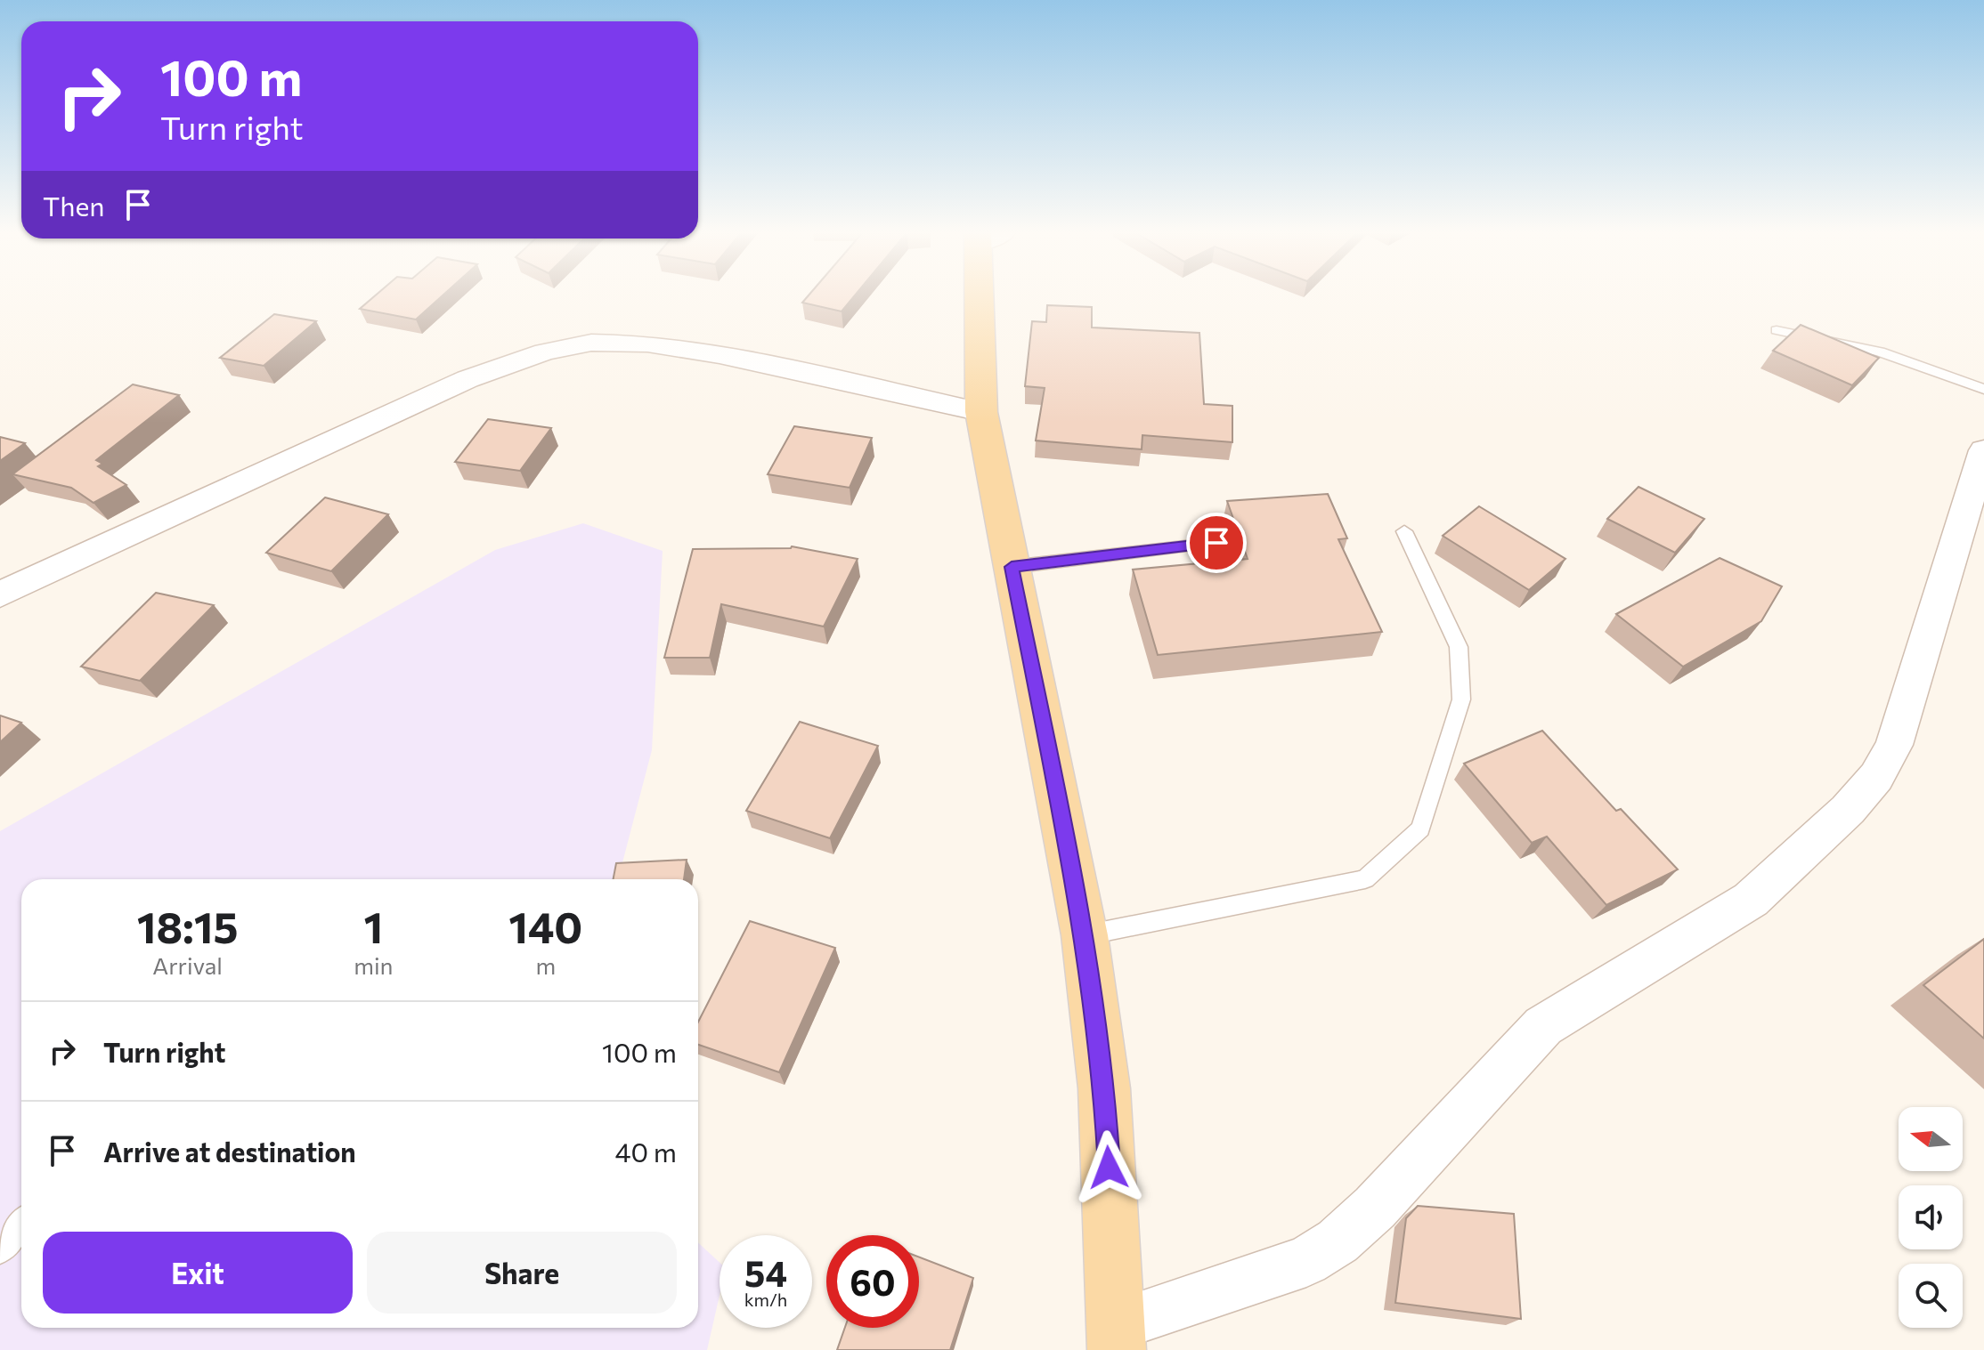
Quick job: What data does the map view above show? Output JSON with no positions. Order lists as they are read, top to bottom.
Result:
{
  "north": "left",
  "page": {
    "turn": ["100 m", "Turn right"],
    "then": "Then",
    "eta": [
      "18:15",
      "Arrival",
      "1",
      "min",
      "140",
      "m"
    ],
    "list": [
      {
        "name": "Turn right",
        "value": "100 m"
      },
      {
        "name": "Arrive at destination",
        "value": "40 m"
      }
    ],
    "buttons": ["Exit", "Share"],
    "speed": "54 km/h",
    "limit": "60"
  }
}
